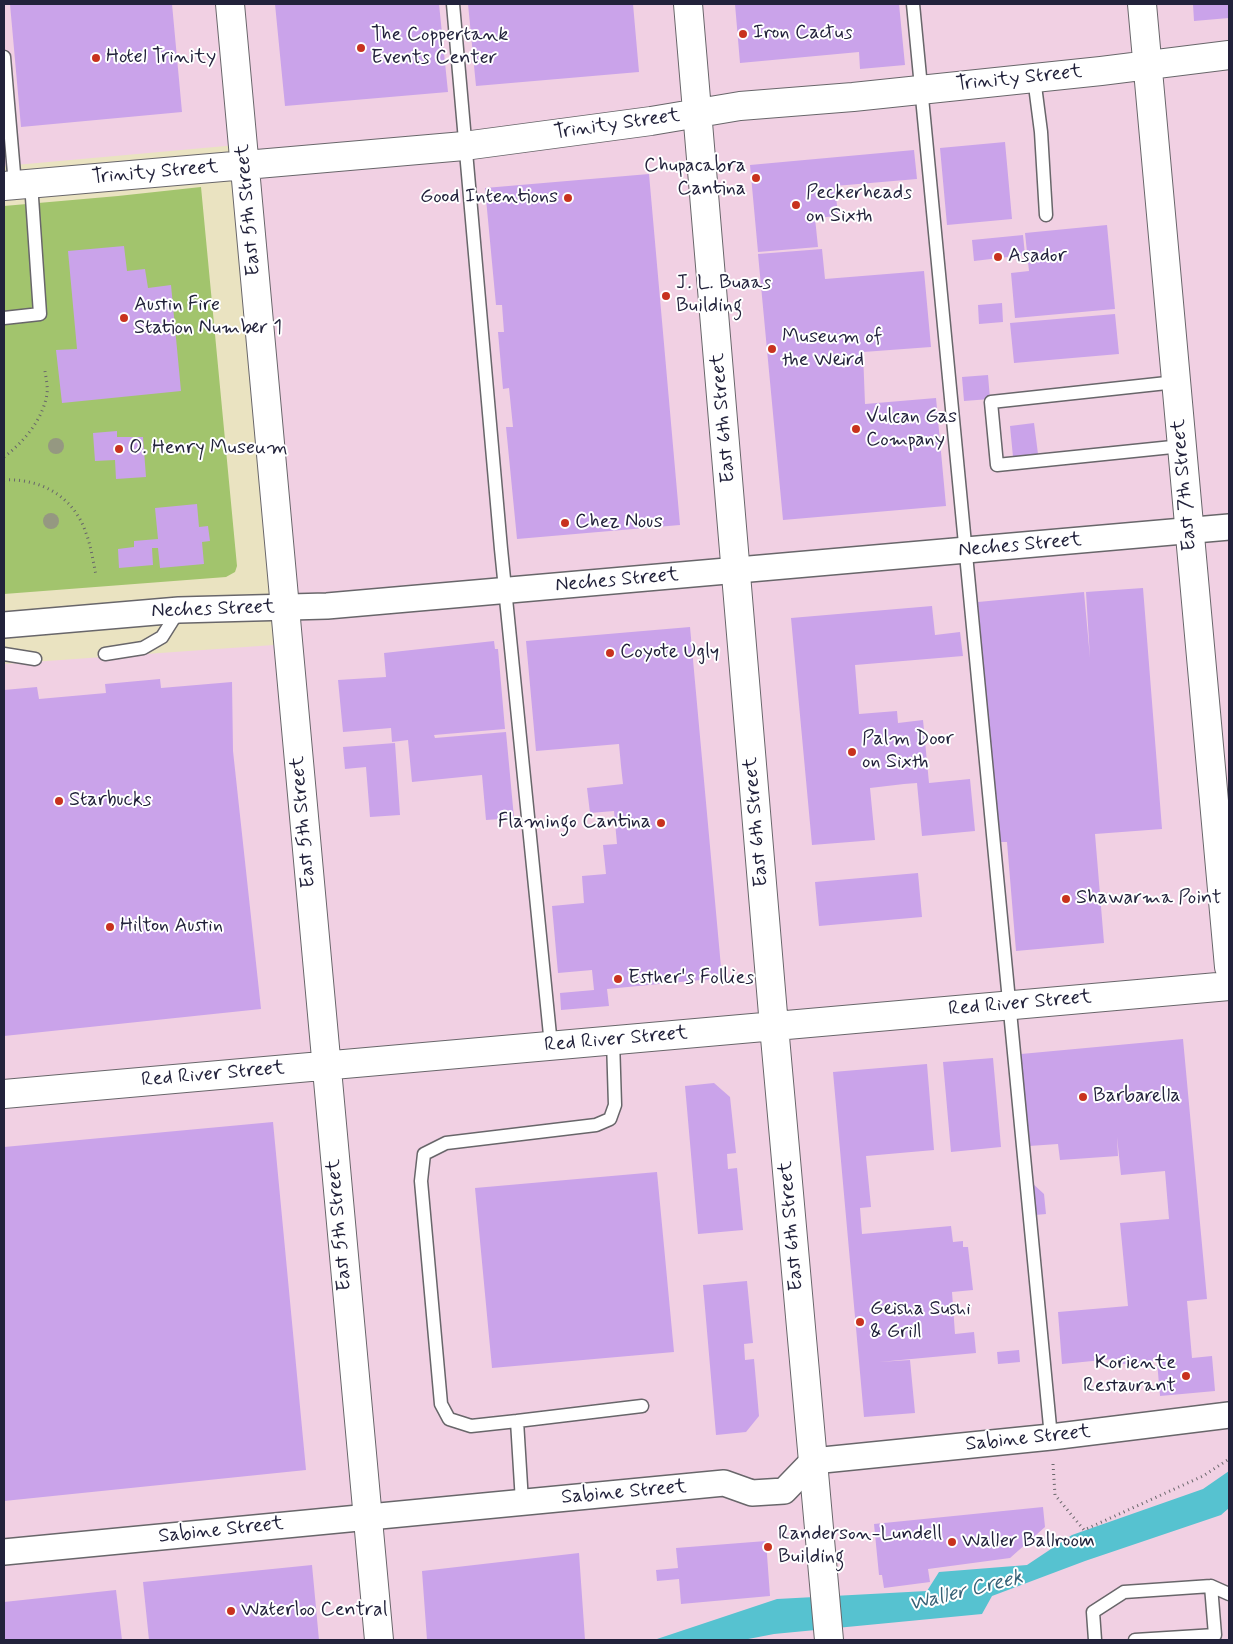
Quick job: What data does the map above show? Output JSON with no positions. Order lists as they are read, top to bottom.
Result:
{
  "streets": {
    "main road": [
      "Trinity Street",
      "East 5th Street",
      "East 6th Street",
      "East 7th Street",
      "Red River Street"
    ],
    "street": ["Neches Street", "Sabine Street"]
  },
  "crossings": [
    ["Trinity Street", "East 5th Street"],
    ["Trinity Street", "East 6th Street"],
    ["Trinity Street", "East 7th Street"],
    ["East 5th Street", "Neches Street"],
    ["East 5th Street", "Red River Street"],
    ["East 5th Street", "Sabine Street"],
    ["East 6th Street", "Neches Street"],
    ["East 6th Street", "Red River Street"],
    ["East 6th Street", "Sabine Street"],
    ["East 7th Street", "Neches Street"]
  ],
  "water": ["Waller Creek"],
  "places": [
    "Iron Cactus",
    "The Coppertank Events Center",
    "Hotel Trinity",
    "Chupacabra Cantina",
    "Good Intentions",
    "Peckerheads on Sixth",
    "Asador",
    "J. L. Buaas Building",
    "Austin Fire Station Number 1",
    "Museum of the Weird",
    "Vulcan Gas Company",
    "O. Henry Museum",
    "Chez Nous",
    "Coyote Ugly",
    "Palm Door on Sixth",
    "Starbucks",
    "Flamingo Cantina",
    "Shawarma Point",
    "Hilton Austin",
    "Esther's Follies",
    "Barbarella",
    "Geisha Sushi & Grill",
    "Koriente Restaurant",
    "Waller Ballroom",
    "Randerson-Lundell Building",
    "Waterloo Central"
  ]
}
